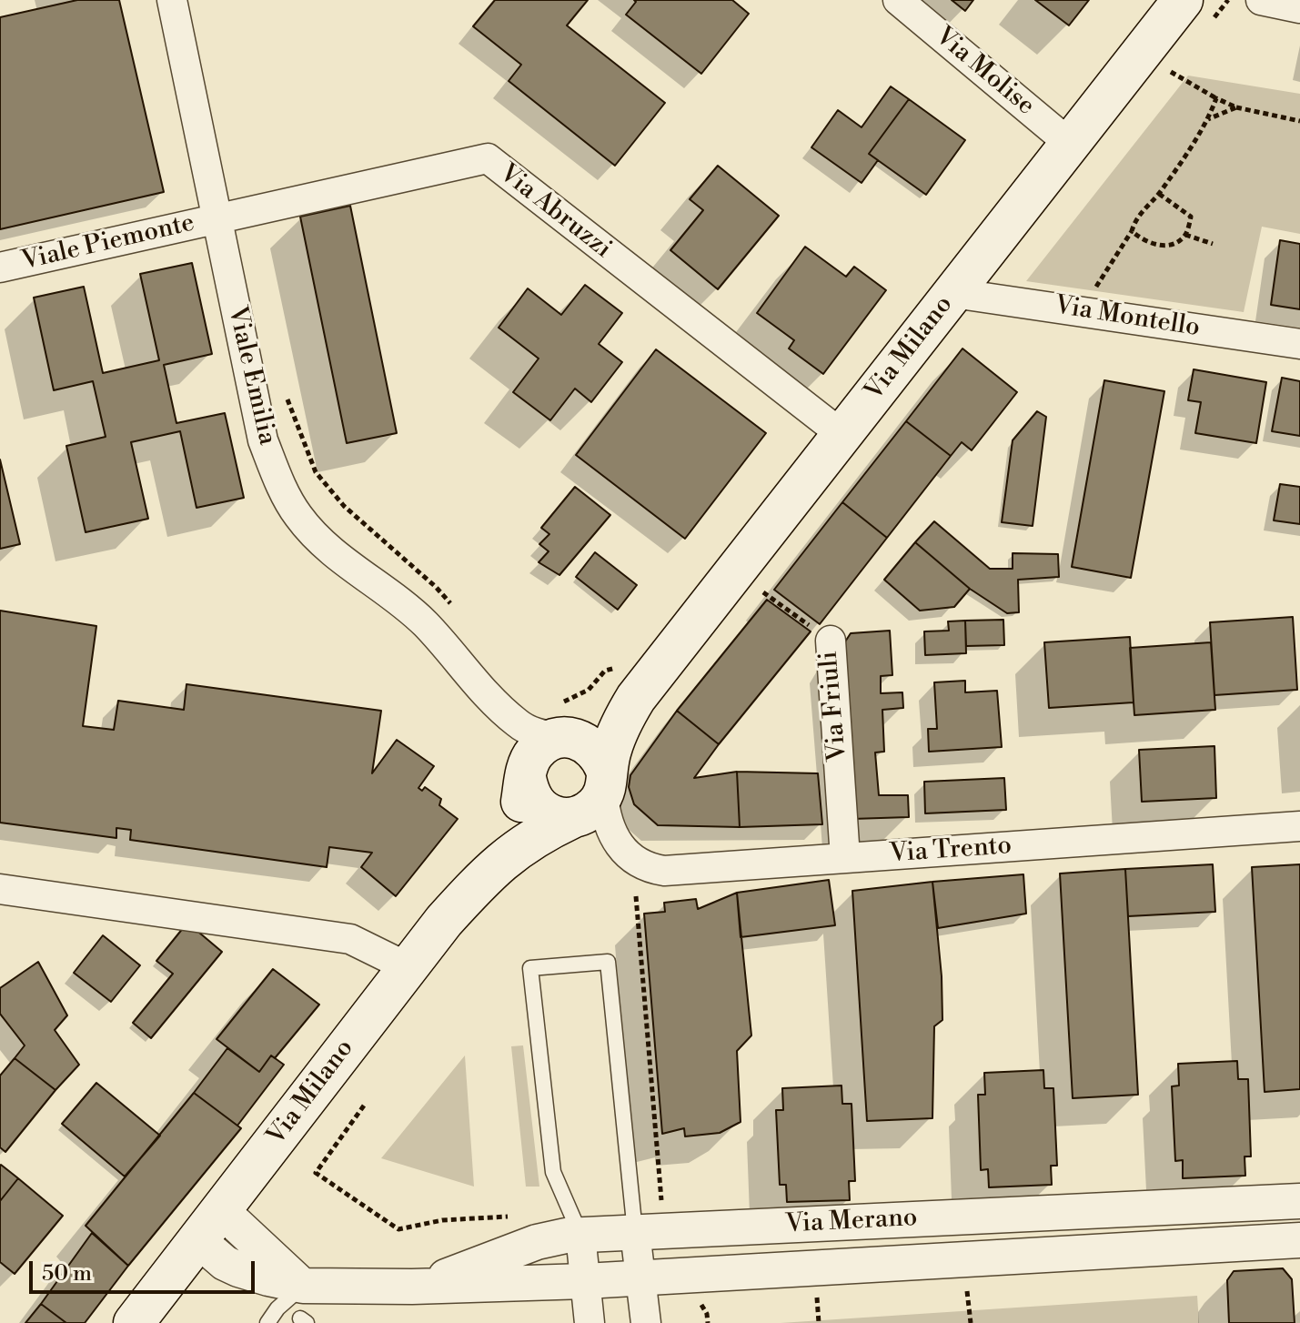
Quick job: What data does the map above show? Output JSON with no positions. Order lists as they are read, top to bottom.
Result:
{
  "streets": {
    "main road": ["Via Milano"],
    "street": [
      "Via Molise",
      "Via Abruzzi",
      "Viale Piemonte",
      "Via Montello",
      "Viale Emilia",
      "Via Friuli",
      "Via Trento",
      "Via Merano"
    ]
  },
  "crossings": [
    ["Via Molise", "Via Milano"],
    ["Via Abruzzi", "Viale Piemonte"],
    ["Via Abruzzi", "Via Milano"],
    ["Via Abruzzi", "Viale Emilia"],
    ["Viale Piemonte", "Viale Emilia"],
    ["Via Montello", "Via Milano"],
    ["Via Milano", "Viale Emilia"],
    ["Via Milano", "Via Trento"],
    ["Viale Emilia", "Via Trento"],
    ["Via Friuli", "Via Trento"]
  ],
  "scale_bar": "50 m"
}
